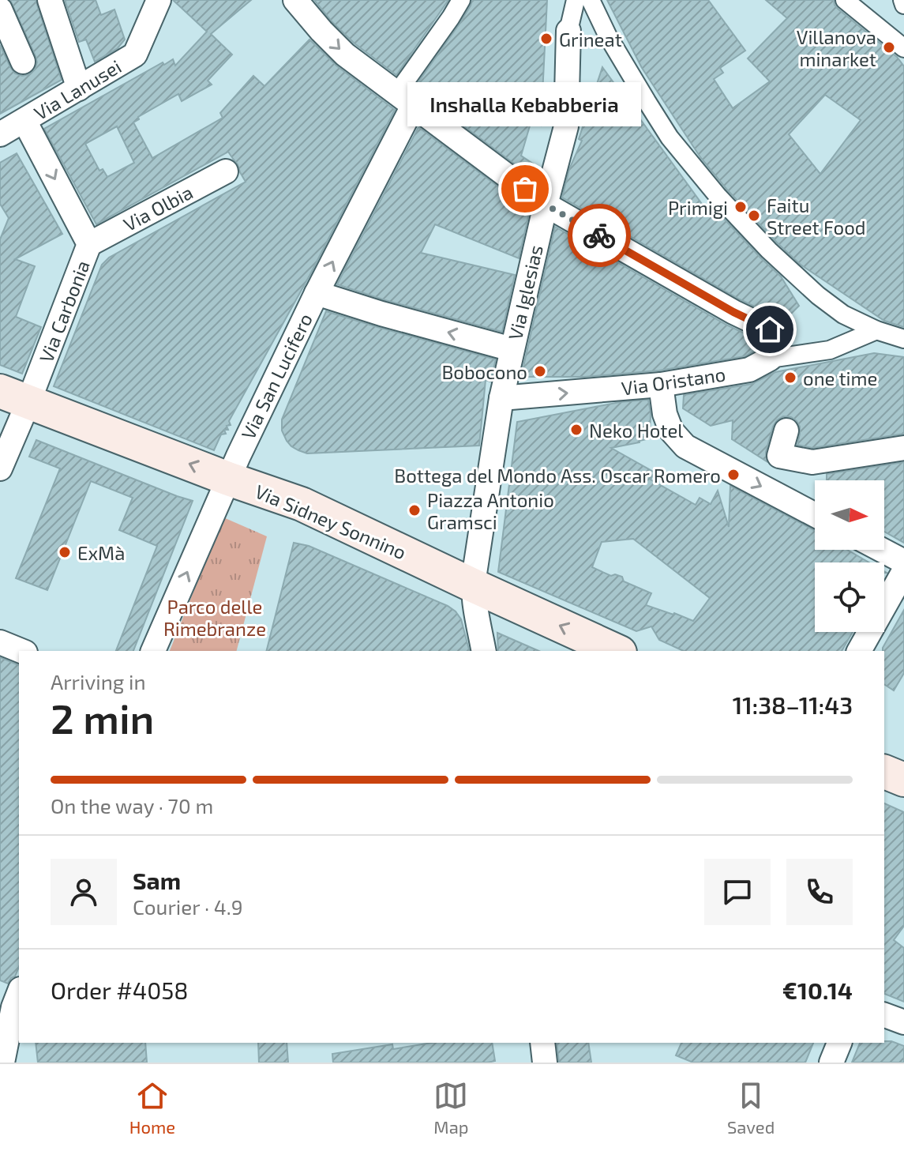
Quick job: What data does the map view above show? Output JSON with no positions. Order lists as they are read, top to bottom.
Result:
{
  "streets": {
    "main road": ["Via Sidney Sonnino"],
    "street": [
      "Via Lanusei",
      "Via Olbia",
      "Via Iglesias",
      "Via Carbonia",
      "Via San Lucifero",
      "Via Oristano"
    ]
  },
  "crossings": [
    ["Via Lanusei", "Via Carbonia"],
    ["Via Olbia", "Via Carbonia"],
    ["Via Iglesias", "Via Oristano"],
    ["Via Iglesias", "Via Sidney Sonnino"],
    ["Via Carbonia", "Via Sidney Sonnino"],
    ["Via San Lucifero", "Via Sidney Sonnino"]
  ],
  "one_way": [
    "Via Carbonia",
    "Via San Lucifero",
    "Via Oristano",
    "Via Sidney Sonnino"
  ],
  "parks": ["Parco delle Rimebranze"],
  "places": [
    "Grineat",
    "Villanova minarket",
    "Inshalla Kebabberia",
    "Primigi",
    "Faitu Street Food",
    "Bobocono",
    "one time",
    "Neko Hotel",
    "Bottega del Mondo Ass. Oscar Romero",
    "Piazza Antonio Gramsci",
    "ExMà"
  ],
  "north": "right",
  "page": {
    "bubble": "Inshalla Kebabberia",
    "heading": ["2 min", "Arriving in", "11:38–11:43"],
    "panel": [
      "Sam",
      "Courier · 4.9",
      "Order #4058",
      "€10.14"
    ],
    "bar": "On the way · 70 m",
    "tabs": ["Home", "Map", "Saved"]
  }
}
